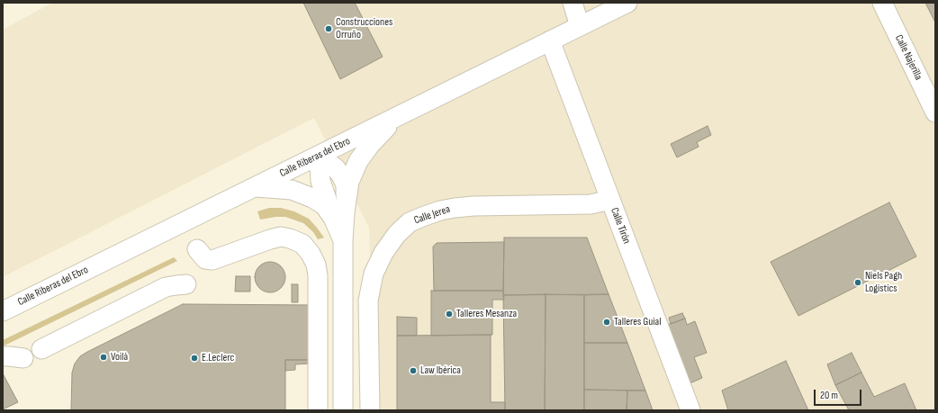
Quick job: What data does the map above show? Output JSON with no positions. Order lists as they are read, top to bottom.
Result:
{
  "streets": {
    "street": [
      "Calle Najerilla",
      "Calle Riberas del Ebro",
      "Calle Jerea",
      "Calle Tirón"
    ]
  },
  "crossings": [
    ["Calle Riberas del Ebro", "Calle Tirón"],
    ["Calle Jerea", "Calle Tirón"]
  ],
  "places": [
    "Construcciones Orruño",
    "Niels Pagh Logistics",
    "Talleres Mesanza",
    "Talleres Guial",
    "Voilà",
    "E.Leclerc",
    "Law Ibérica"
  ],
  "scale_bar": "20 m"
}
